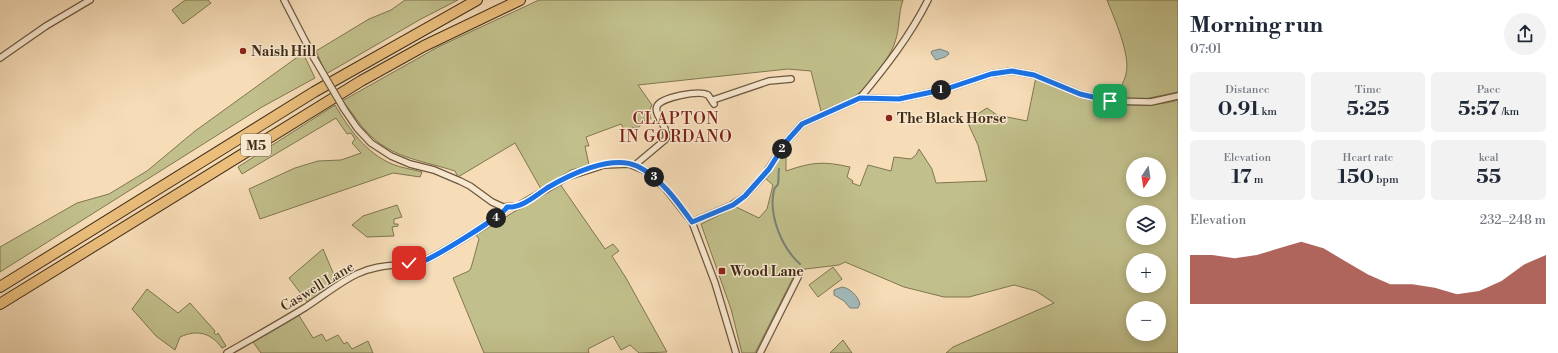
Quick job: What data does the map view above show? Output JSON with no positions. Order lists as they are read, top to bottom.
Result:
{
  "streets": {
    "highway": ["M5"],
    "street": ["Caswell Lane"]
  },
  "districts": ["CLAPTON IN GORDANO"],
  "places": {
    "other": ["Naish Hill", "The Black Horse"],
    "transit": ["Wood Lane"]
  },
  "north": "bottom",
  "page": {
    "heading": ["Morning run", "07:01"],
    "stats": [
      ["Distance", "0.91 km"],
      ["Time", "5:25"],
      ["Pace", "5:57 /km"],
      ["Elevation", "17 m"],
      ["Heart rate", "150 bpm"],
      ["kcal", "55"]
    ],
    "pins": [
      "1",
      "2",
      "3",
      "4"
    ],
    "map_buttons": ["+", "−"],
    "chart": ["Elevation", "232–248 m"]
  }
}
